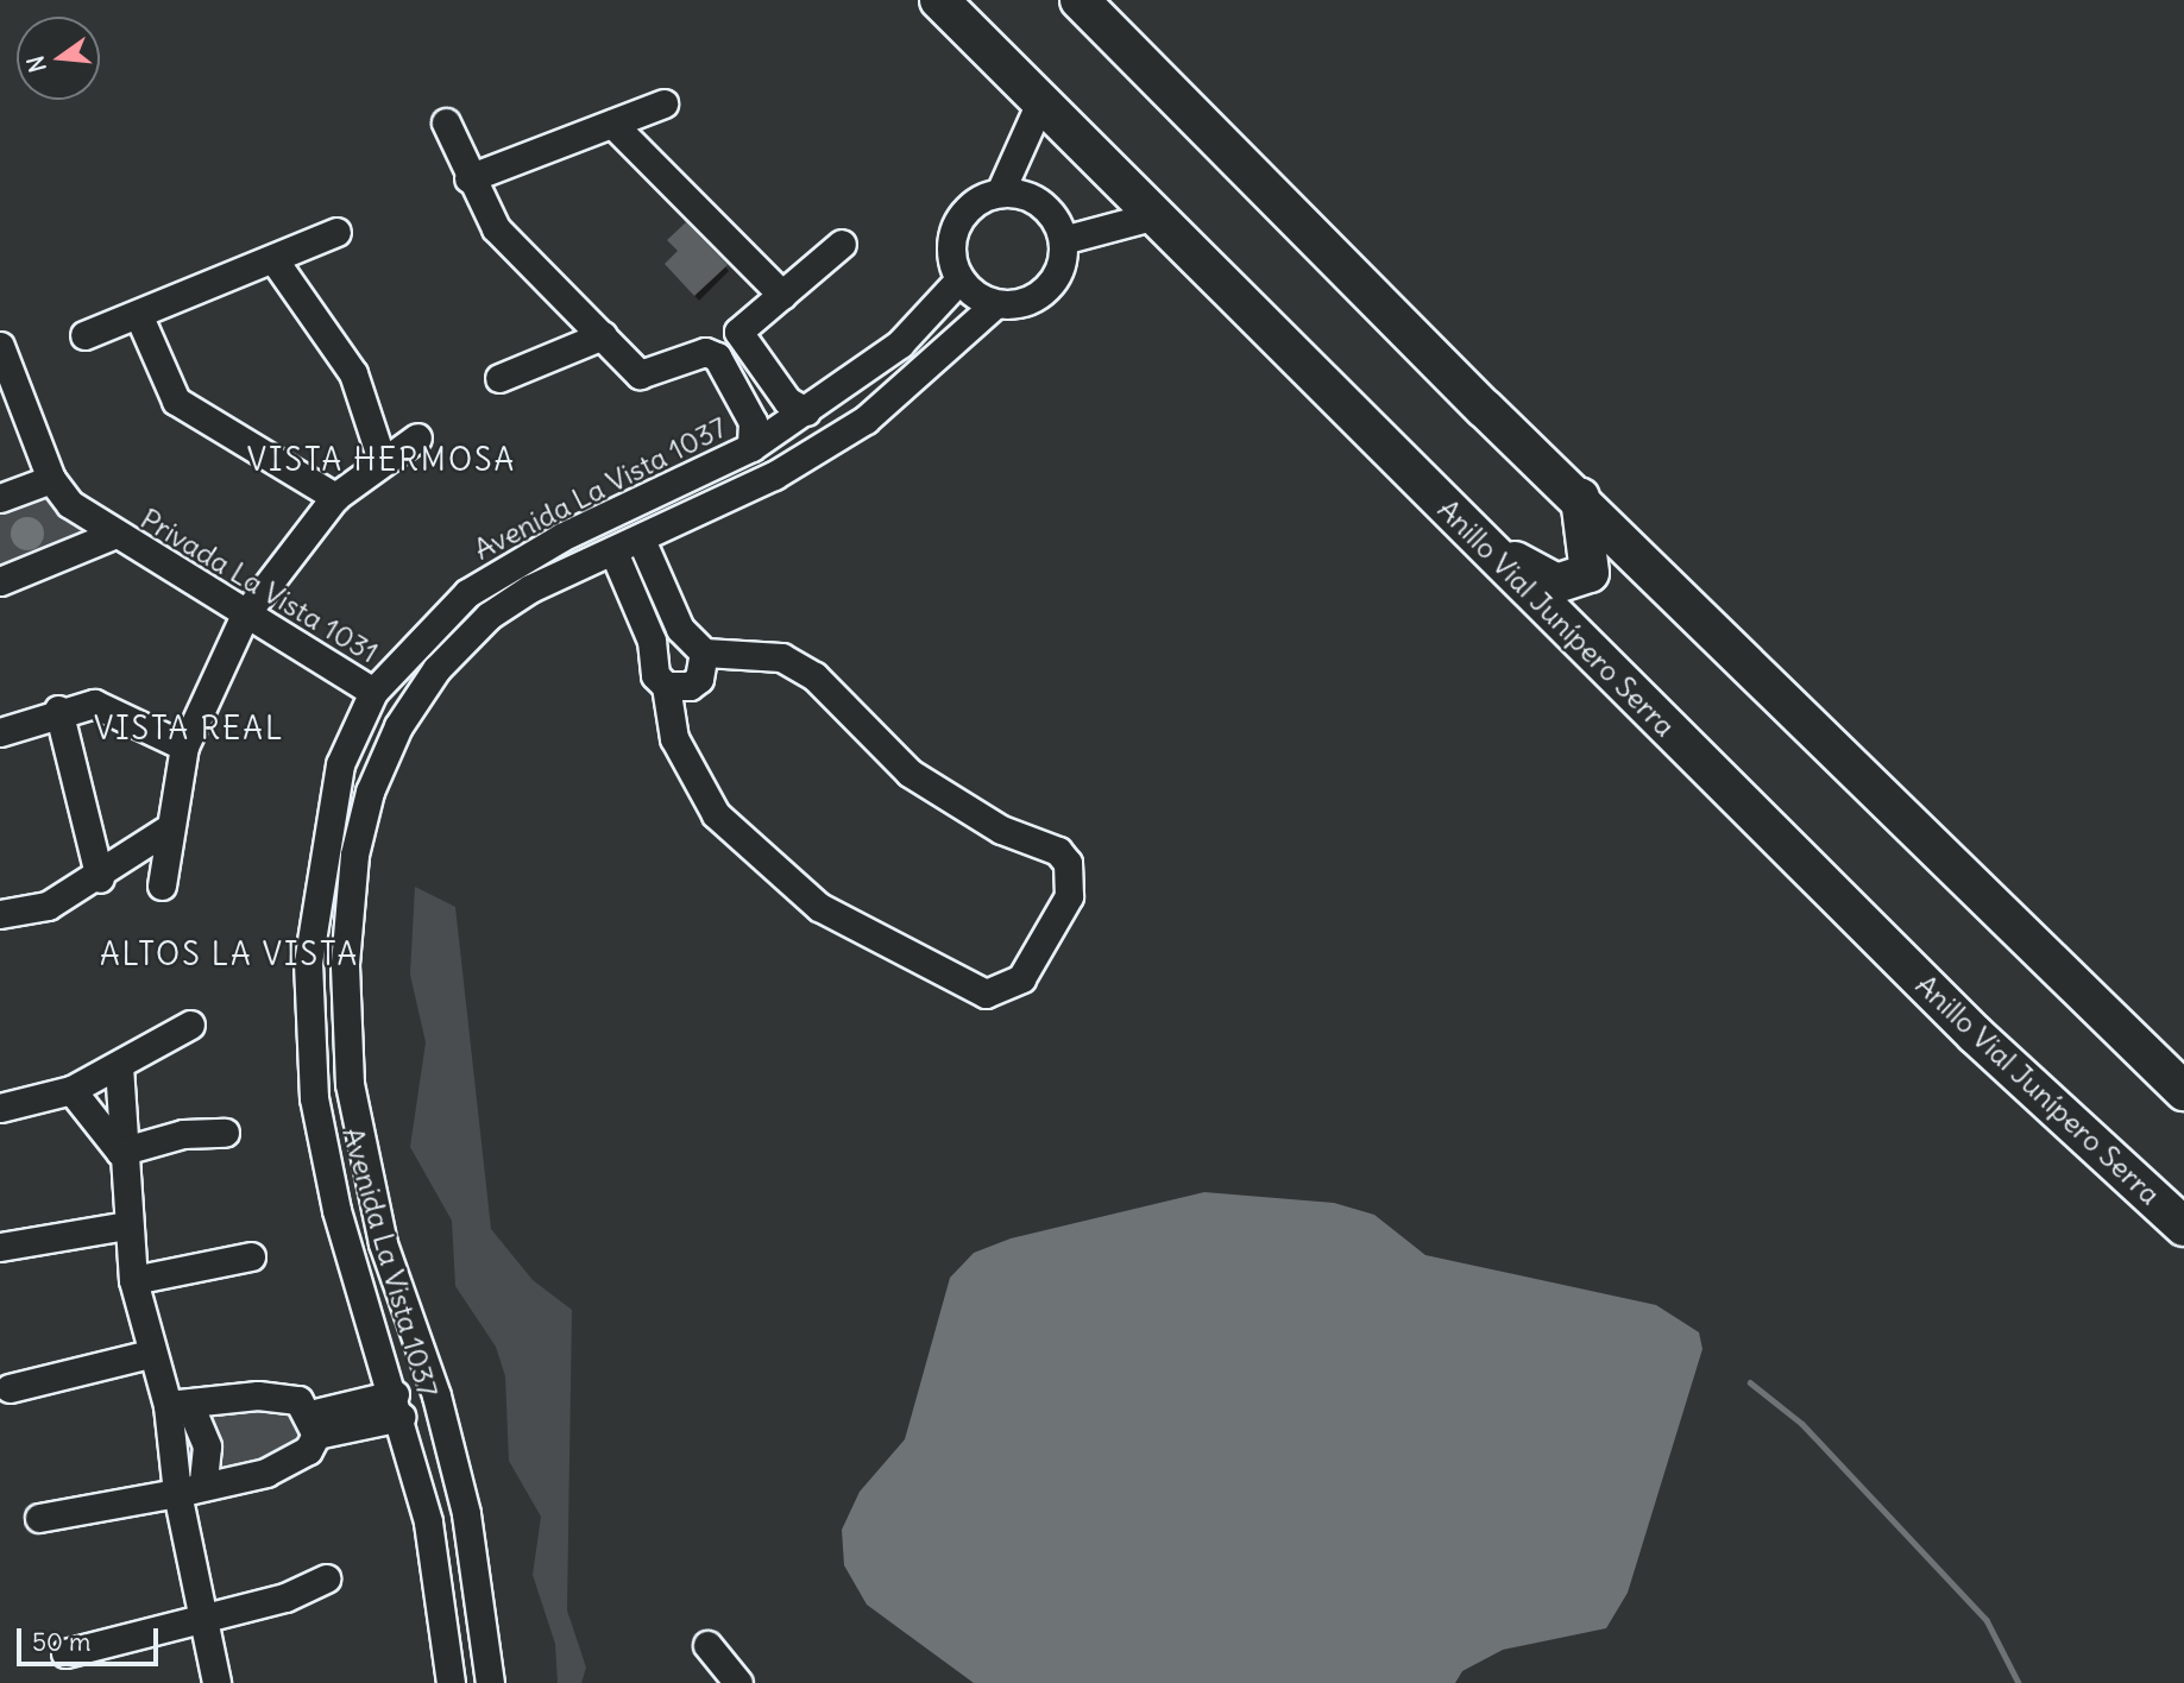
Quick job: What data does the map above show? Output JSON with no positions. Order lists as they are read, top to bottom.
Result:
{
  "streets": {
    "highway": ["Anillo Vial Junípero Serra"],
    "street": ["Avenida La Vista 1037", "Privada La Vista 1031"]
  },
  "crossings": [
    ["Avenida La Vista 1037", "Privada La Vista 1031"]
  ],
  "districts": ["VISTA HERMOSA", "VISTA REAL", "ALTOS LA VISTA"],
  "scale_bar": "50 m",
  "north": "left"
}
